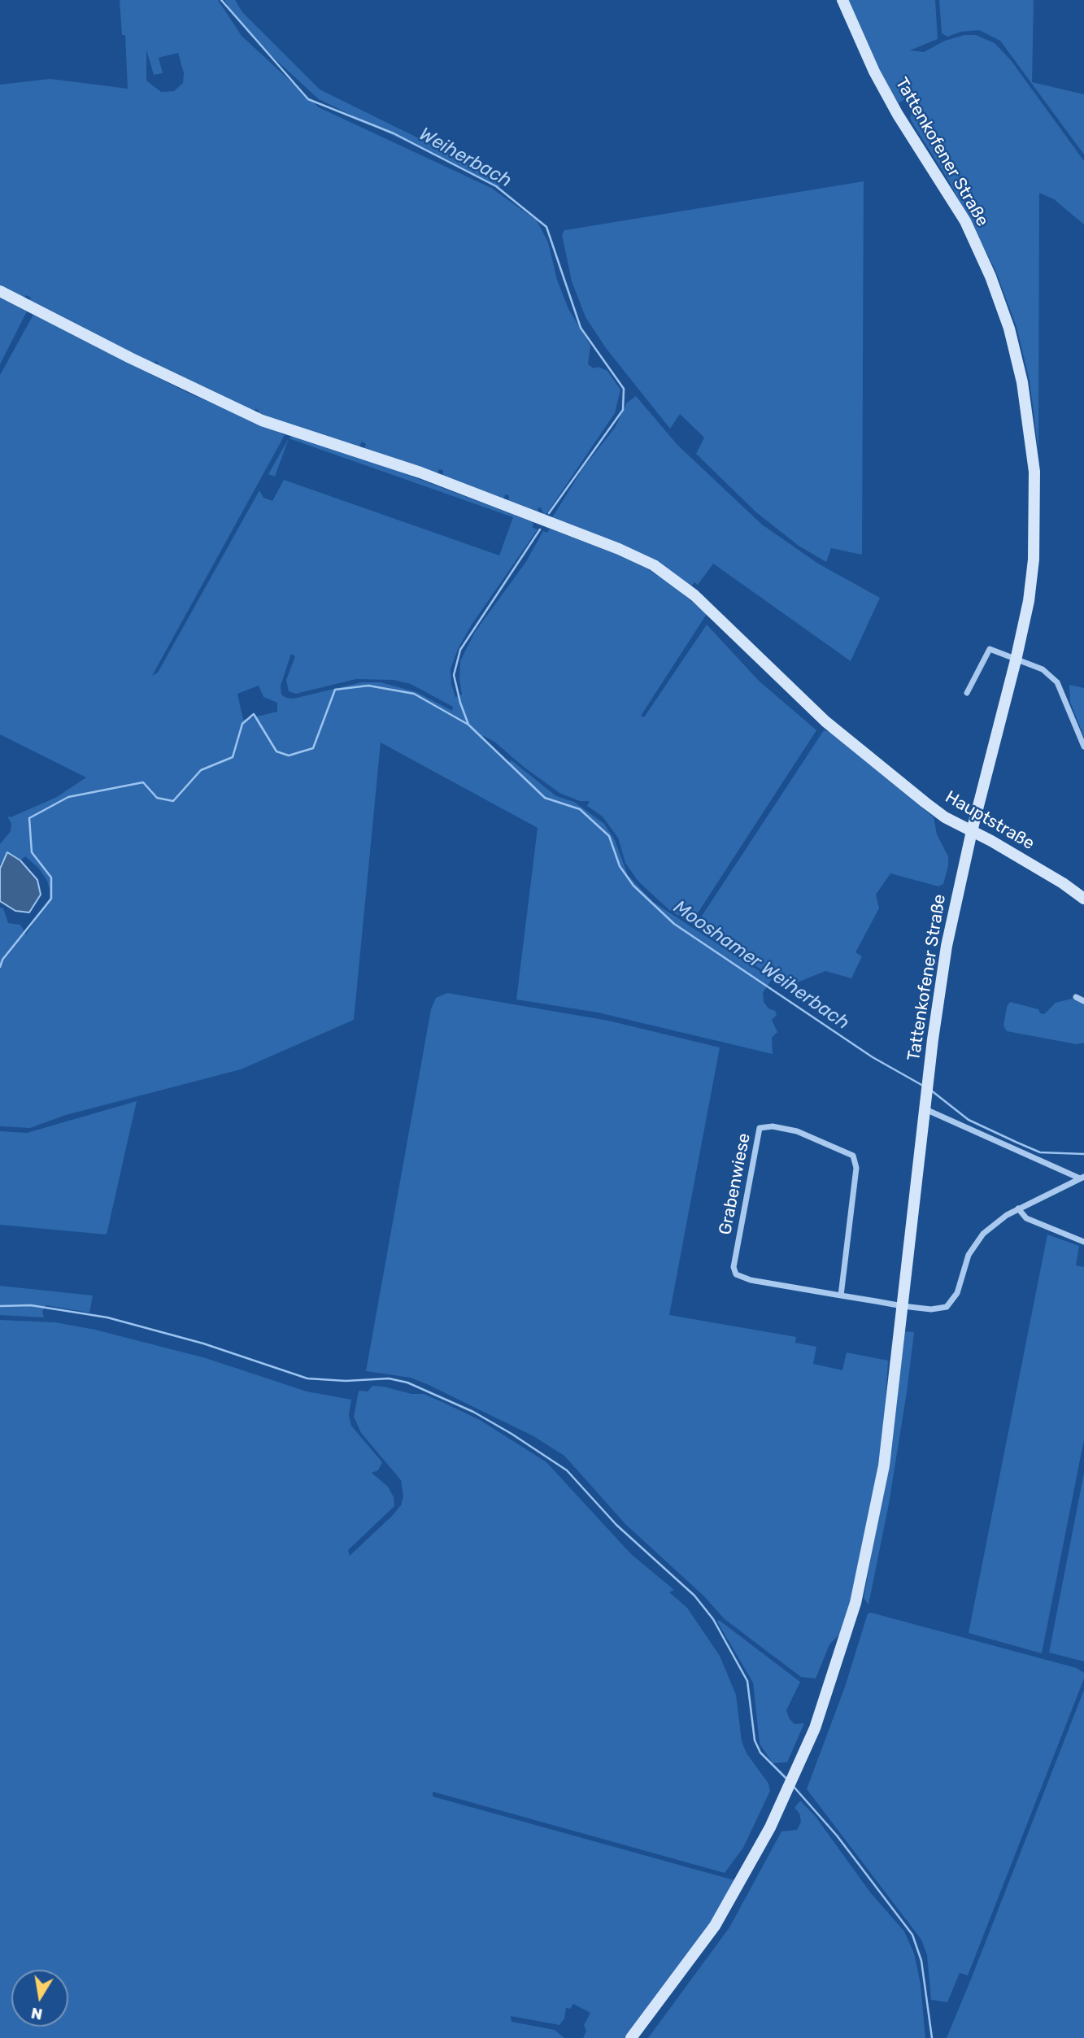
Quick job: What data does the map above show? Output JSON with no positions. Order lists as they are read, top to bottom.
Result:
{
  "streets": {
    "main road": ["Tattenkofener Straße", "Hauptstraße"],
    "street": ["Grabenwiese"]
  },
  "crossings": [
    ["Tattenkofener Straße", "Hauptstraße"],
    ["Tattenkofener Straße", "Grabenwiese"]
  ],
  "water": ["Weiherbach", "Mooshamer Weiherbach"],
  "north": "bottom"
}
